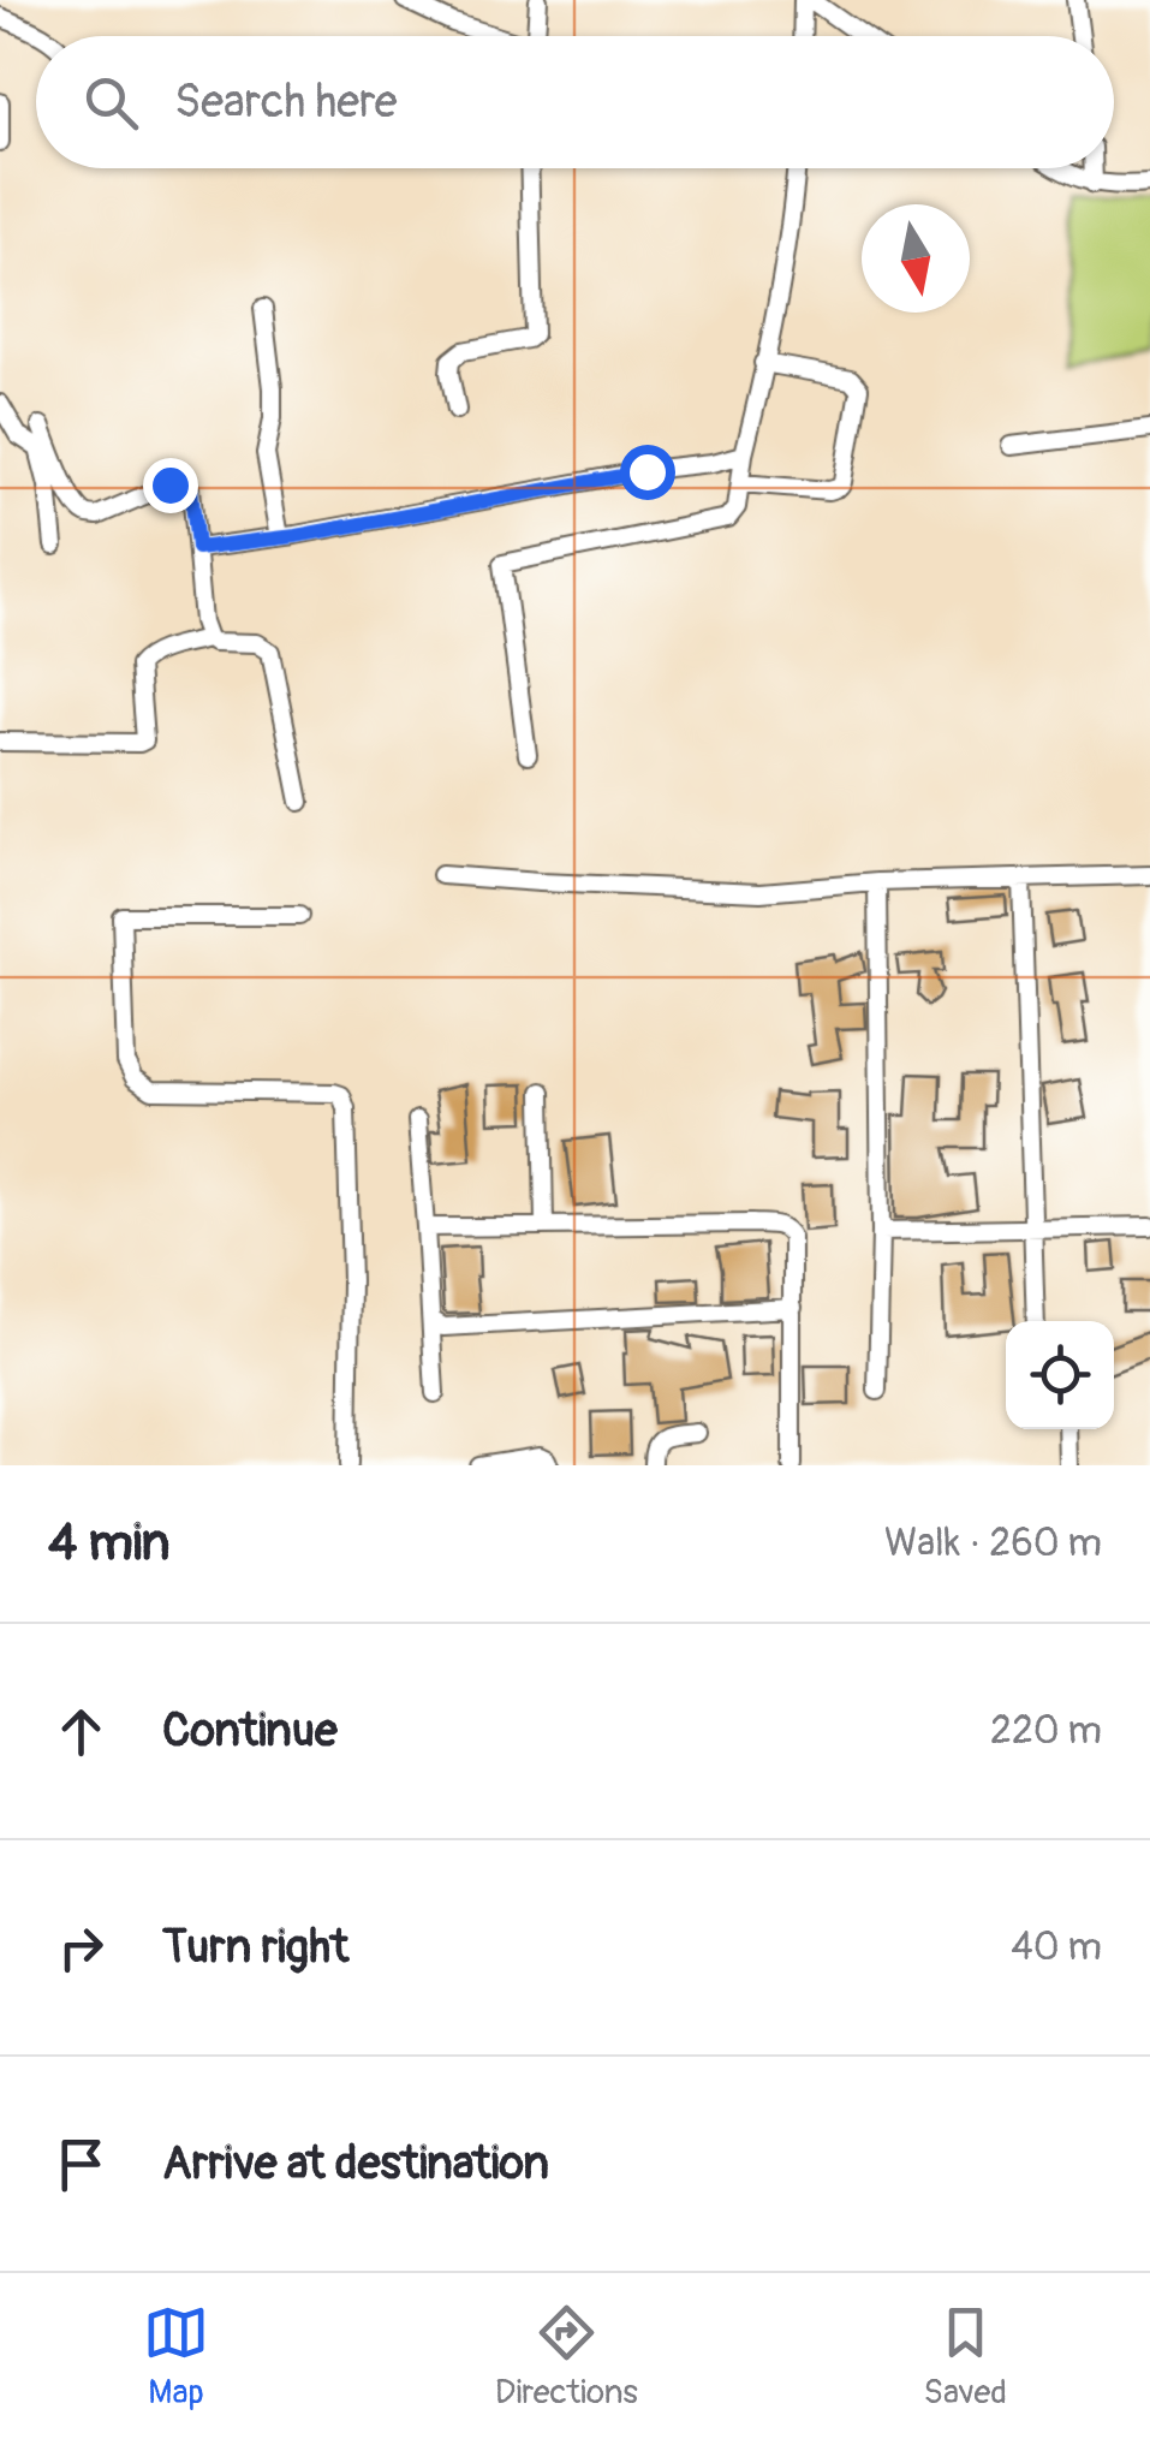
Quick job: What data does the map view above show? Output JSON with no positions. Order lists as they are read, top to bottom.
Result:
{
  "north": "bottom",
  "page": {
    "search": "Search here",
    "heading": ["4 min", "Walk · 260 m"],
    "list": [
      ["Continue", "220 m"],
      ["Turn right", "40 m"],
      "Arrive at destination"
    ],
    "nav": ["Map", "Directions", "Saved"]
  }
}
